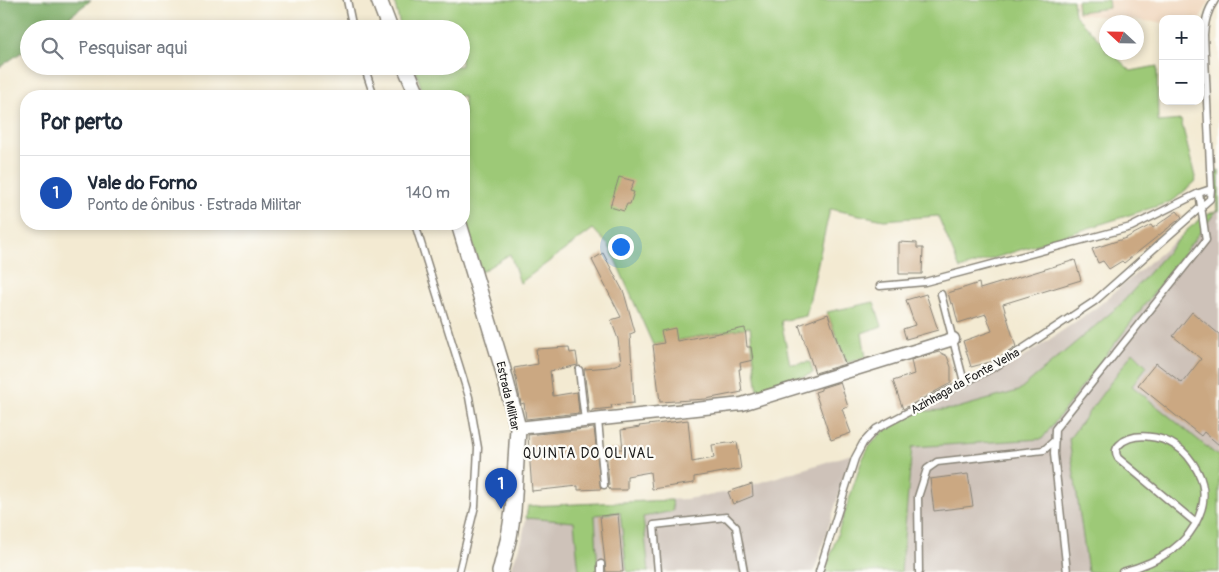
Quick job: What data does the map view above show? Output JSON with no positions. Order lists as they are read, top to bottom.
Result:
{
  "streets": {
    "street": ["Estrada Militar"],
    "lane": ["Azinhaga da Fonte Velha"]
  },
  "districts": ["QUINTA DO OLIVAL"],
  "north": "left",
  "page": {
    "map_buttons": ["+", "−"],
    "search": "Pesquisar aqui",
    "heading": "Por perto",
    "list": [
      {
        "mark": "1",
        "name": "Vale do Forno",
        "note": "Ponto de ônibus · Estrada Militar",
        "value": "140 m"
      }
    ],
    "pins": "1"
  }
}
